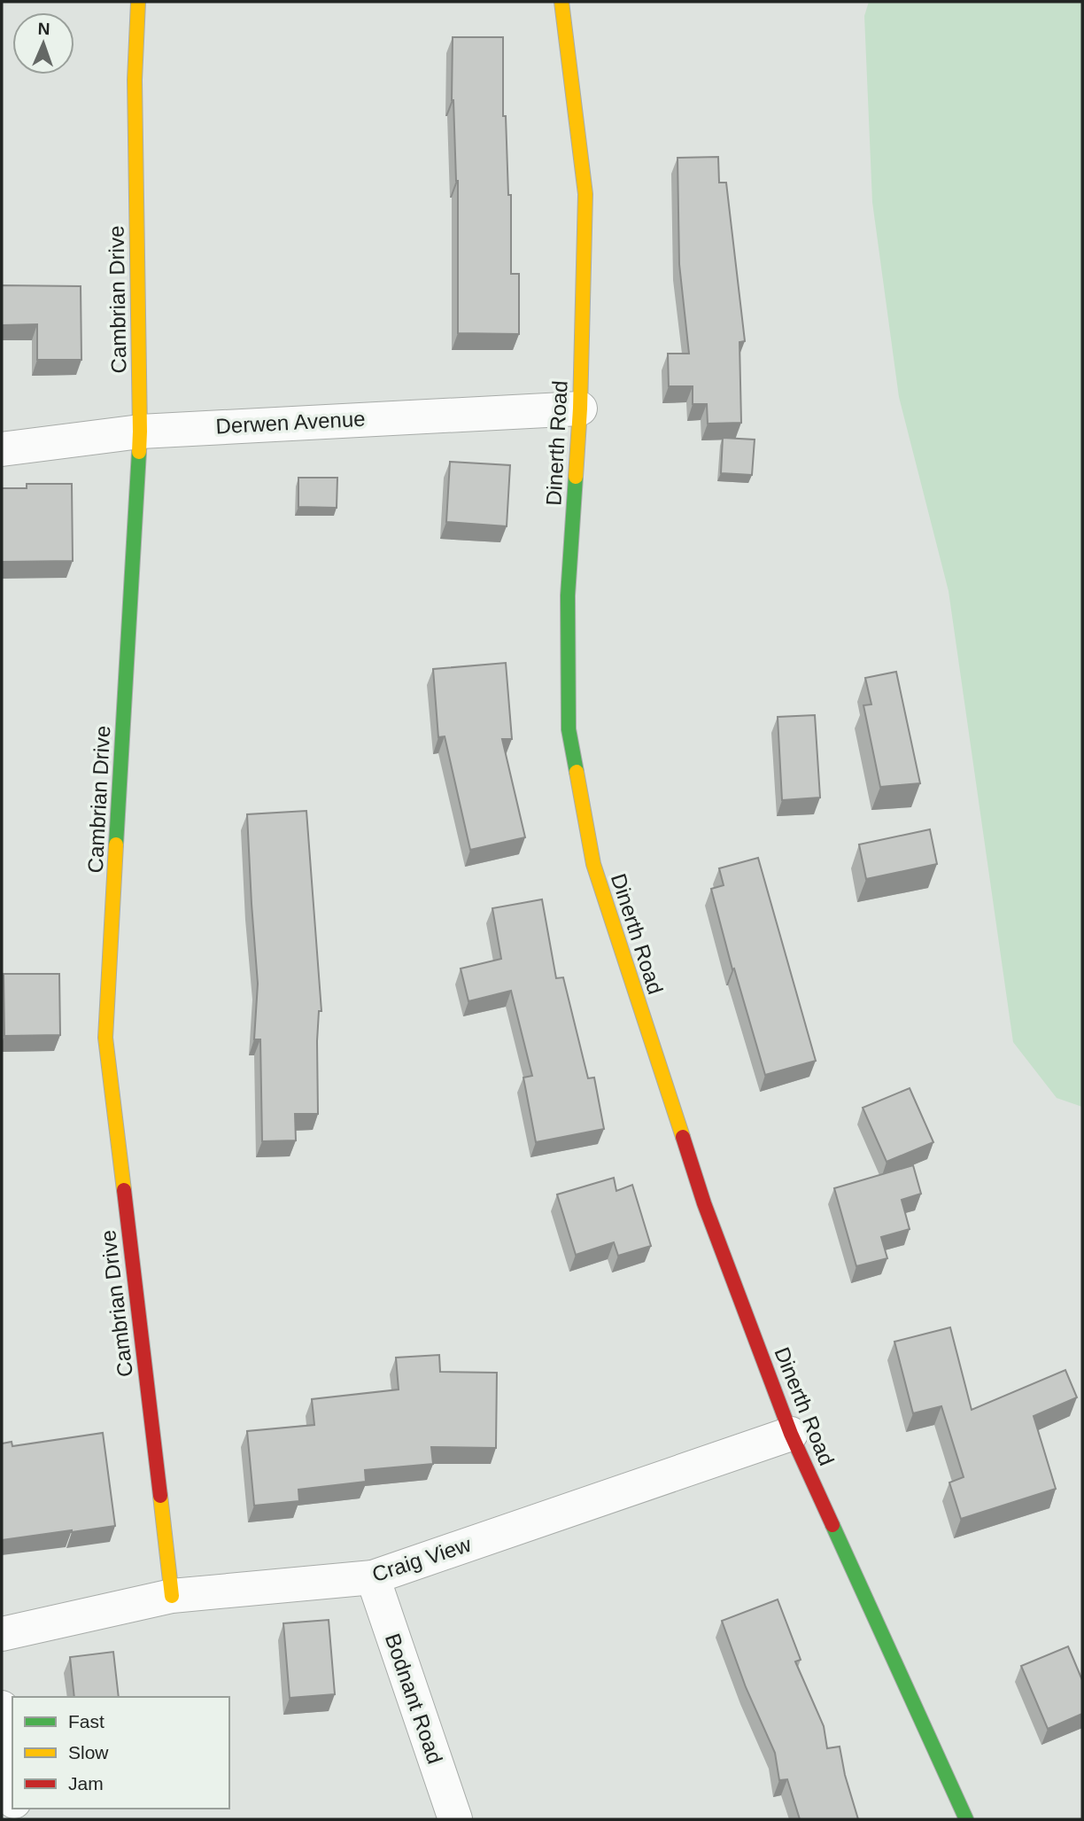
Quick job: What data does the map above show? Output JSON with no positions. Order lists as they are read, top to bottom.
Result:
{
  "streets": {
    "street": [
      "Cambrian Drive",
      "Derwen Avenue",
      "Dinerth Road",
      "Craig View",
      "Bodnant Road"
    ]
  },
  "crossings": [
    ["Cambrian Drive", "Derwen Avenue"],
    ["Cambrian Drive", "Craig View"],
    ["Derwen Avenue", "Dinerth Road"],
    ["Dinerth Road", "Craig View"],
    ["Craig View", "Bodnant Road"]
  ],
  "legend": ["Fast", "Slow", "Jam"],
  "north": "top"
}
